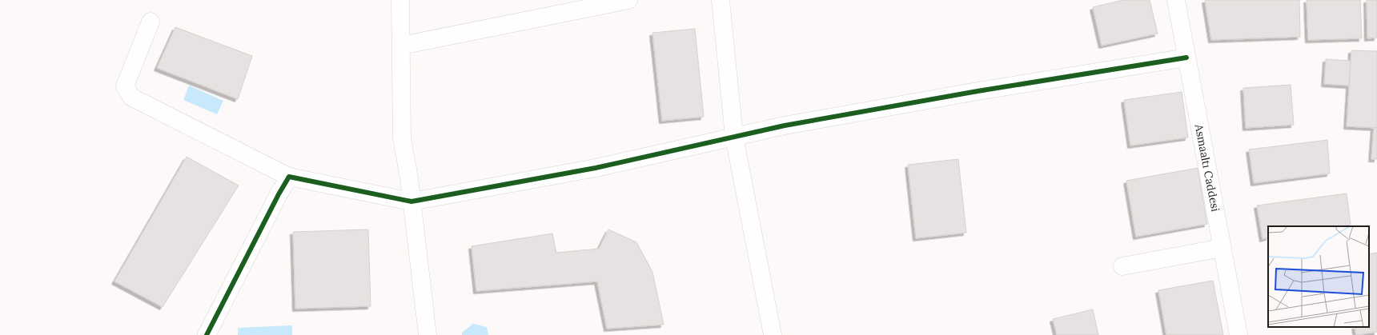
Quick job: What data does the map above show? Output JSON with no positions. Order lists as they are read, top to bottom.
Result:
{
  "streets": {
    "street": ["Asmaaltı Caddesi"]
  }
}
